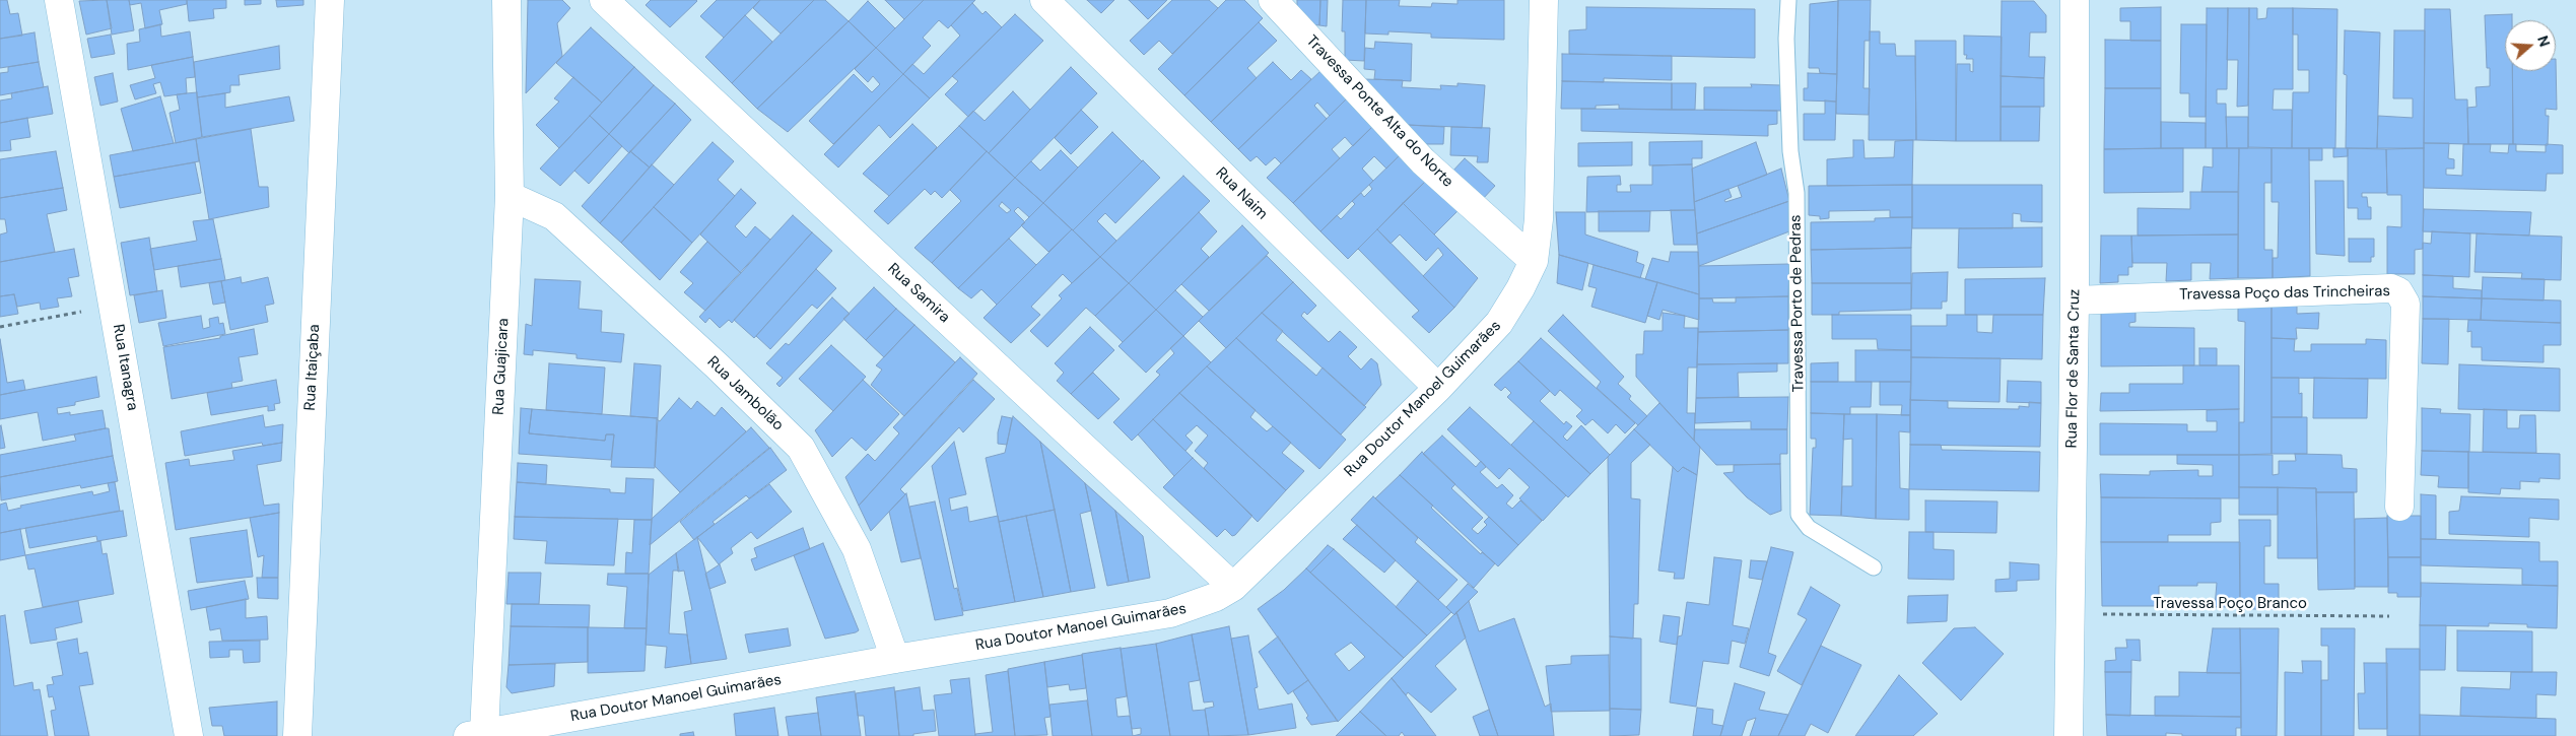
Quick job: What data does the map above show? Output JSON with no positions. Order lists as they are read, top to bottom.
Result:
{
  "streets": {
    "street": [
      "Travessa Ponte Alta do Norte",
      "Rua Naim",
      "Rua Samira",
      "Travessa Poço das Trincheiras",
      "Rua Guajicara",
      "Rua Itanagra",
      "Rua Itaiçaba",
      "Rua Flor de Santa Cruz",
      "Rua Jambolão",
      "Rua Doutor Manoel Guimarães"
    ],
    "lane": ["Travessa Porto de Pedras"],
    "path": ["Travessa Poço Branco"]
  },
  "crossings": [
    ["Travessa Ponte Alta do Norte", "Rua Doutor Manoel Guimarães"],
    ["Rua Naim", "Rua Doutor Manoel Guimarães"],
    ["Rua Samira", "Rua Doutor Manoel Guimarães"],
    ["Travessa Poço das Trincheiras", "Rua Flor de Santa Cruz"],
    ["Rua Guajicara", "Rua Jambolão"],
    ["Rua Guajicara", "Rua Doutor Manoel Guimarães"],
    ["Rua Flor de Santa Cruz", "Travessa Poço Branco"],
    ["Rua Jambolão", "Rua Doutor Manoel Guimarães"]
  ],
  "north": "right"
}
